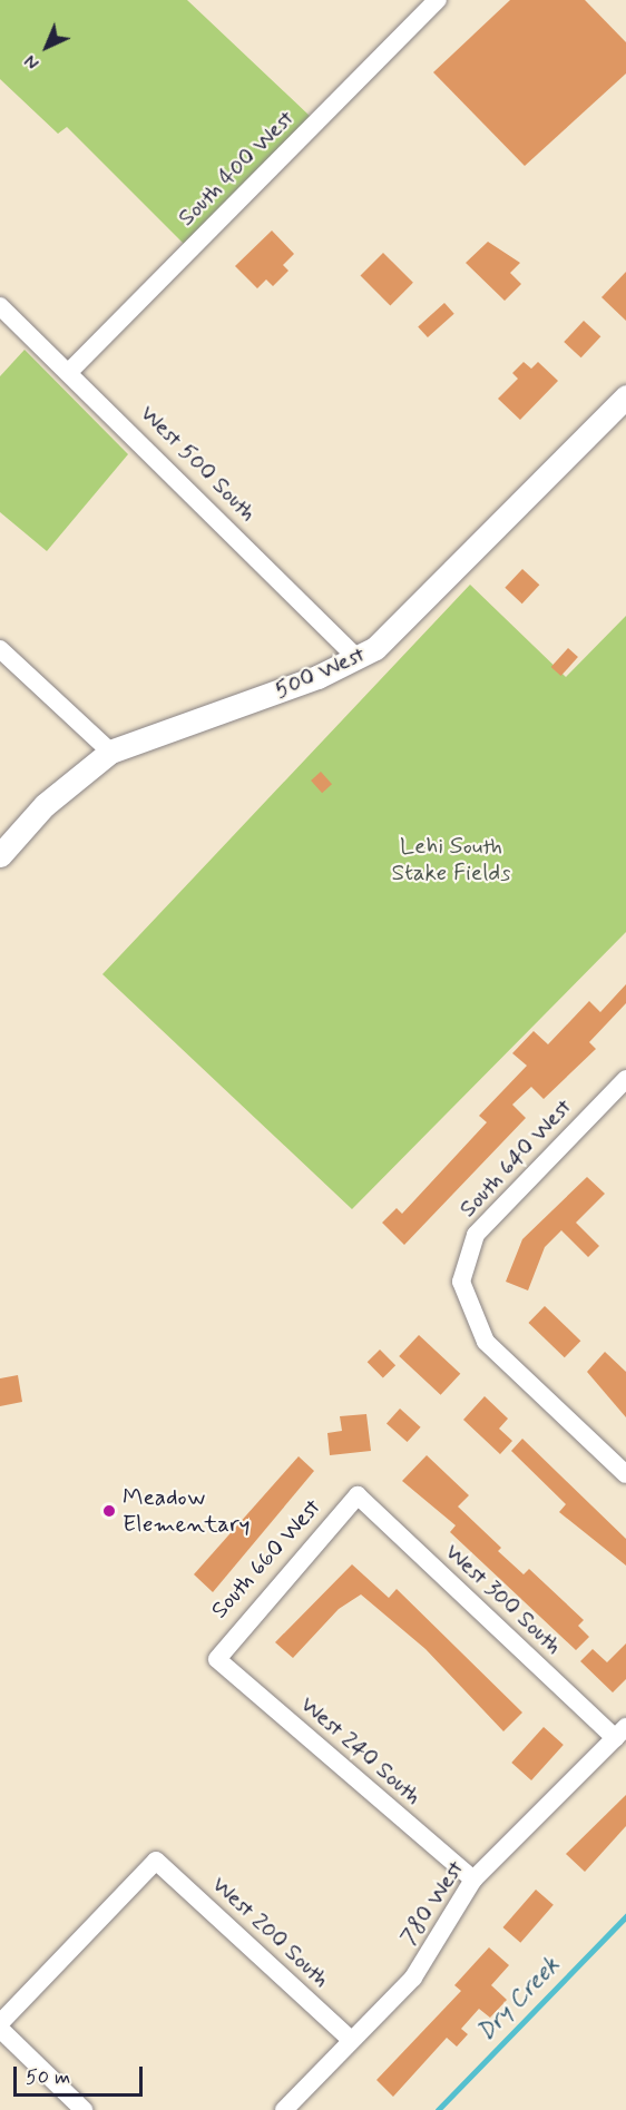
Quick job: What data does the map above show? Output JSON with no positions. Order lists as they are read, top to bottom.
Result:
{
  "streets": {
    "street": [
      "South 400 West",
      "West 500 South",
      "500 West",
      "South 640 West",
      "South 660 West",
      "West 300 South",
      "West 240 South",
      "780 West",
      "West 200 South"
    ]
  },
  "crossings": [
    ["South 400 West", "West 500 South"],
    ["West 500 South", "500 West"],
    ["South 660 West", "West 300 South"],
    ["South 660 West", "West 240 South"],
    ["West 300 South", "780 West"],
    ["West 240 South", "780 West"],
    ["780 West", "West 200 South"]
  ],
  "water": ["Dry Creek"],
  "parks": ["Lehi South Stake Fields"],
  "places": ["Meadow Elementary"],
  "scale_bar": "50 m",
  "north": "bottom left"
}
